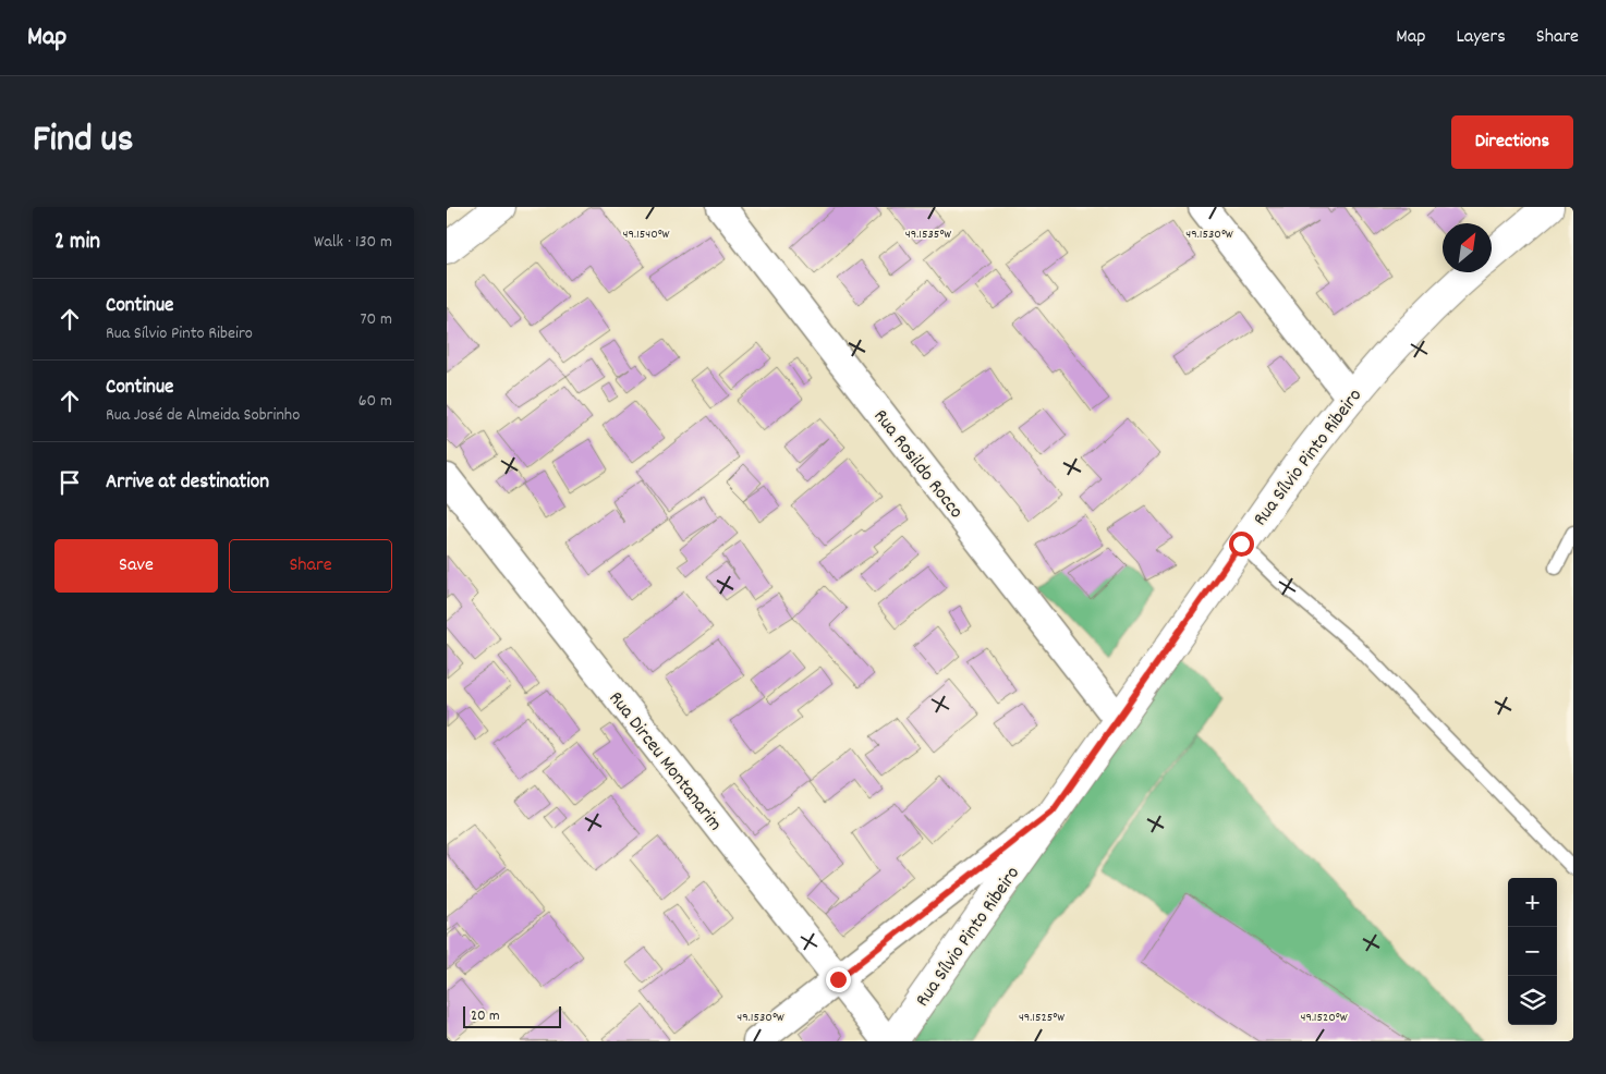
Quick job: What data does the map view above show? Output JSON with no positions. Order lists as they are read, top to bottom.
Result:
{
  "streets": {
    "street": ["Rua Sílvio Pinto Ribeiro", "Rua Rosildo Rocco", "Rua Dirceu Montanarim"]
  },
  "crossings": [
    ["Rua Sílvio Pinto Ribeiro", "Rua Rosildo Rocco"]
  ],
  "scale_bar": "20 m",
  "north": "top right",
  "page": {
    "header": "Map",
    "nav": ["Map", "Layers", "Share"],
    "title": "Find us",
    "buttons": [
      "Directions",
      ["Save", "Share"]
    ],
    "heading": ["2 min", "Walk · 130 m"],
    "list": [
      ["Continue", "Rua Sílvio Pinto Ribeiro", "70 m"],
      ["Continue", "Rua José de Almeida Sobrinho", "60 m"],
      "Arrive at destination"
    ],
    "map_buttons": ["+", "−"],
    "scale": "20 m"
  },
  "coordinates": [
    "49.1540°W",
    "49.1535°W",
    "49.1530°W",
    "49.1525°W",
    "49.1520°W"
  ]
}
